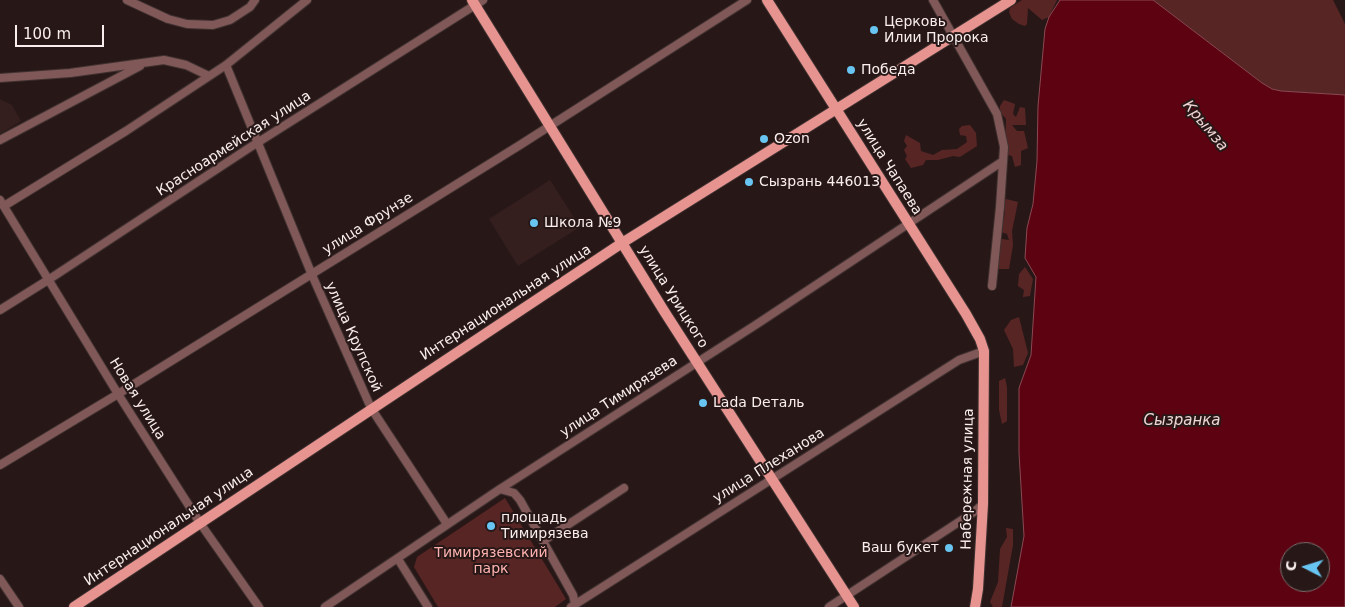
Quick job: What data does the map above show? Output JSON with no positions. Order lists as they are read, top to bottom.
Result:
{
  "streets": {
    "main road": [
      "улица Чапаева",
      "улица Урицкого",
      "Интернациональная улица",
      "Набережная улица"
    ],
    "street": [
      "Красноармейская улица",
      "улица Фрунзе",
      "улица Крупской",
      "улица Тимирязева",
      "Новая улица",
      "улица Плеханова"
    ]
  },
  "crossings": [
    ["Красноармейская улица", "улица Урицкого"],
    ["Красноармейская улица", "улица Крупской"],
    ["Красноармейская улица", "Новая улица"],
    ["улица Чапаева", "Интернациональная улица"],
    ["улица Чапаева", "улица Тимирязева"],
    ["улица Чапаева", "улица Плеханова"],
    ["улица Чапаева", "Набережная улица"],
    ["улица Фрунзе", "улица Урицкого"],
    ["улица Фрунзе", "улица Крупской"],
    ["улица Фрунзе", "Новая улица"],
    ["улица Урицкого", "Интернациональная улица"],
    ["улица Урицкого", "улица Тимирязева"],
    ["улица Урицкого", "улица Плеханова"],
    ["Интернациональная улица", "улица Крупской"],
    ["Интернациональная улица", "Новая улица"],
    ["улица Крупской", "улица Тимирязева"],
    ["улица Плеханова", "Набережная улица"]
  ],
  "water": ["Крымза", "Сызранка"],
  "parks": ["Тимирязевский парк"],
  "places": [
    "Церковь Илии Пророка",
    "Победа",
    "Ozon",
    "Сызрань 446013",
    "Школа №9",
    "Lada Dеталь",
    "площадь Тимирязева",
    "Ваш букет"
  ],
  "scale_bar": "100 m",
  "north": "left"
}
